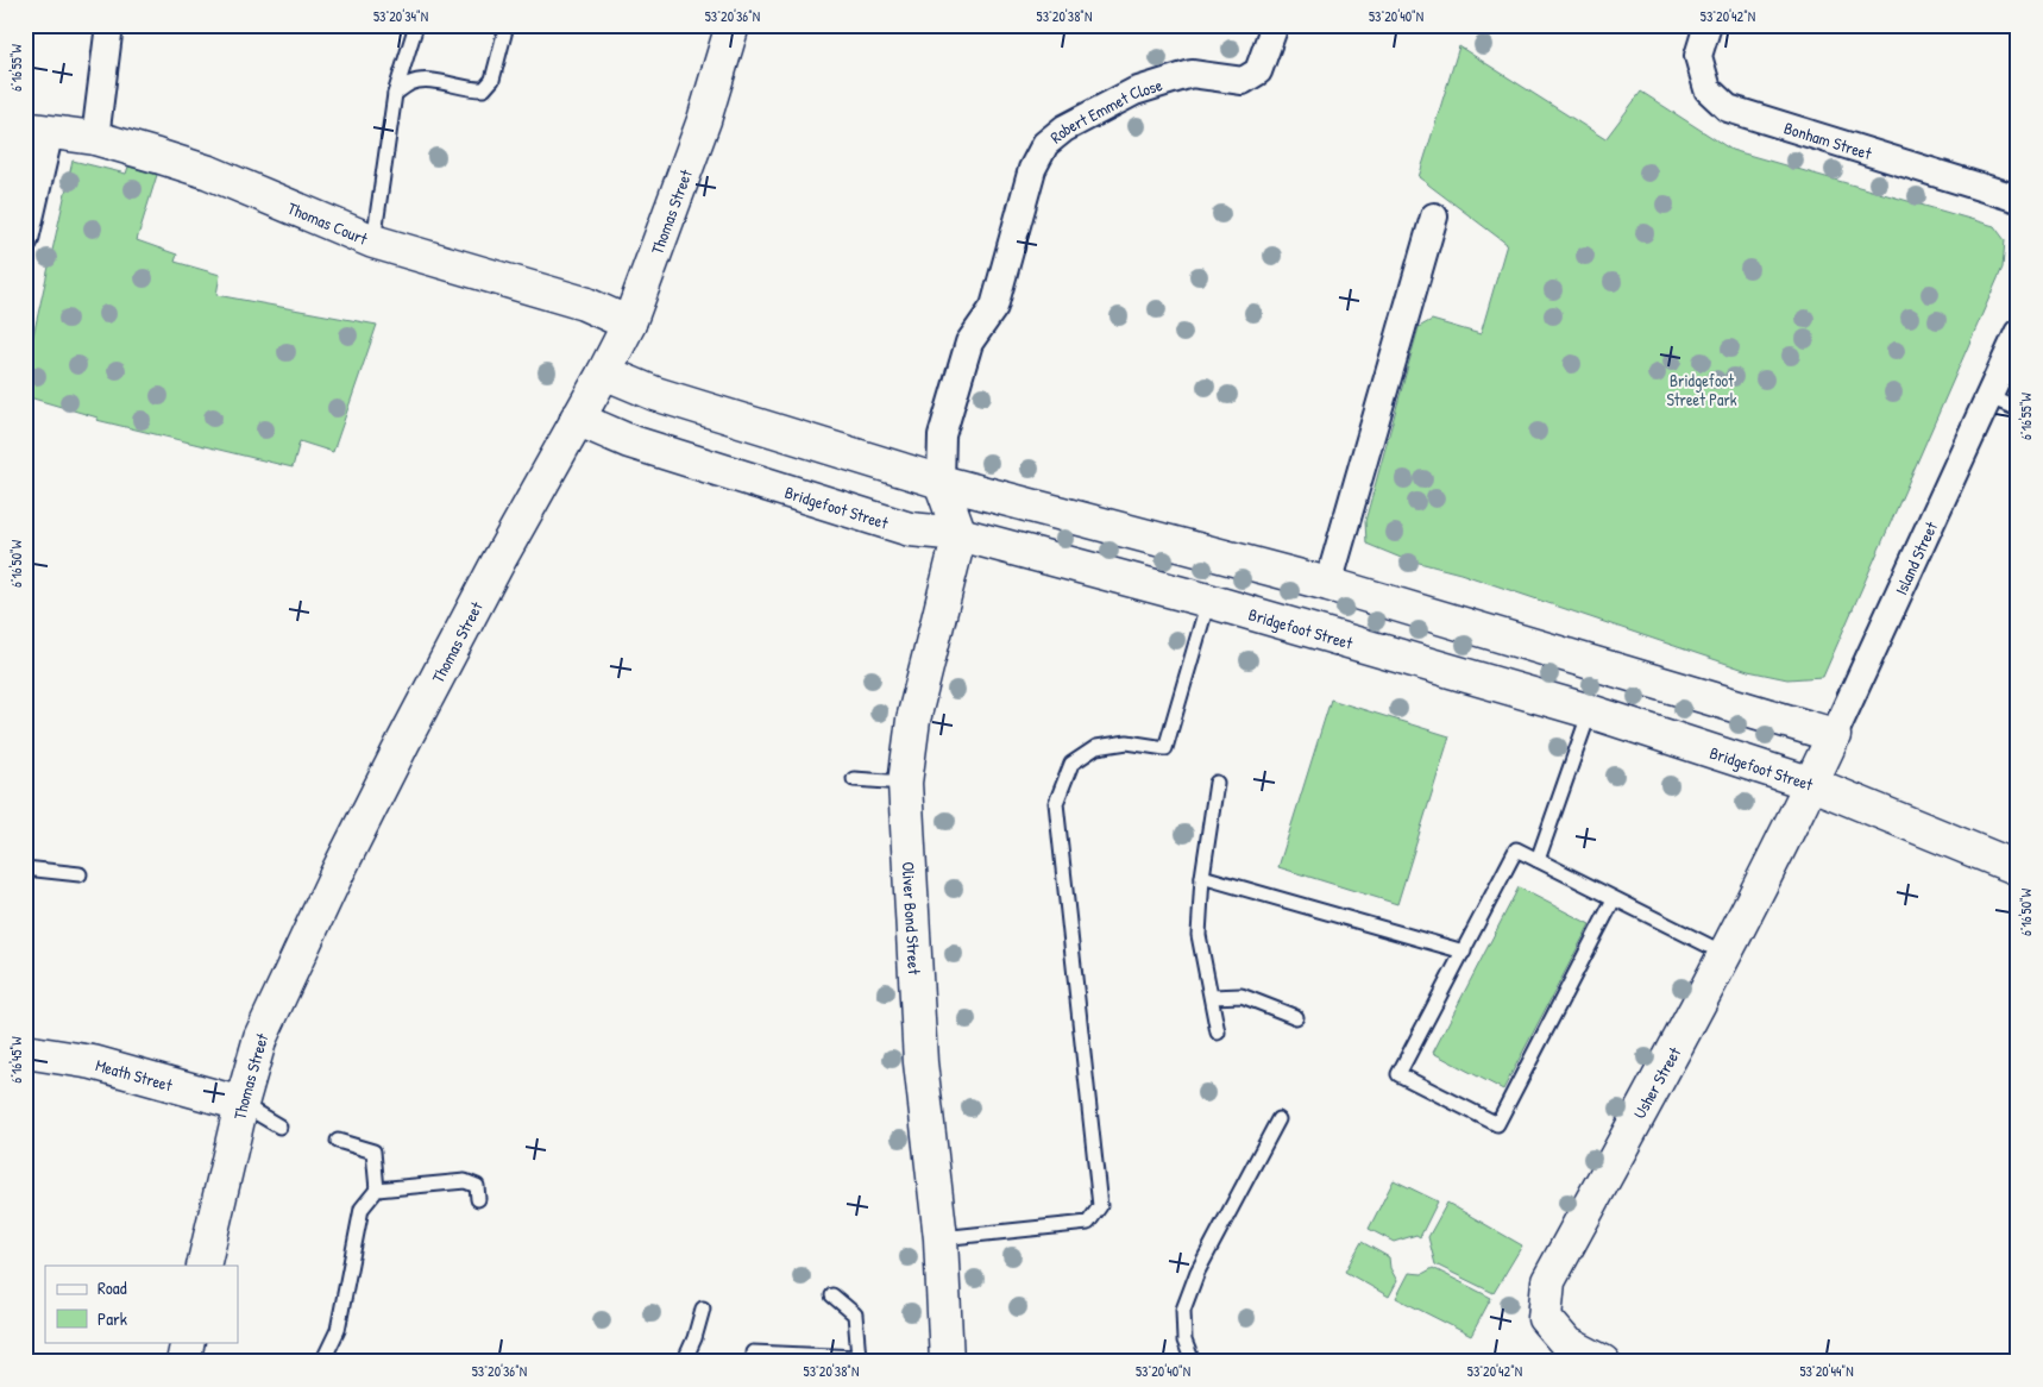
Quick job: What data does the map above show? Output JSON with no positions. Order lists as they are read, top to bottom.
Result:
{
  "streets": {
    "main road": [
      "Thomas Street",
      "Thomas Court",
      "Bridgefoot Street",
      "Island Street",
      "Oliver Bond Street",
      "Meath Street",
      "Usher Street"
    ],
    "street": ["Robert Emmet Close", "Bonham Street"]
  },
  "crossings": [
    ["Thomas Street", "Thomas Court"],
    ["Thomas Street", "Bridgefoot Street"],
    ["Thomas Street", "Meath Street"],
    ["Bridgefoot Street", "Island Street"],
    ["Bridgefoot Street", "Oliver Bond Street"],
    ["Bridgefoot Street", "Usher Street"],
    ["Island Street", "Usher Street"]
  ],
  "parks": ["Bridgefoot Street Park"],
  "legend": ["Road", "Park"],
  "coordinates": [
    "53°20'34\"N",
    "53°20'36\"N",
    "53°20'38\"N",
    "53°20'40\"N",
    "53°20'42\"N",
    "6°16'55\"W",
    "6°16'50\"W",
    "6°16'45\"W",
    "53°20'44\"N"
  ]
}
